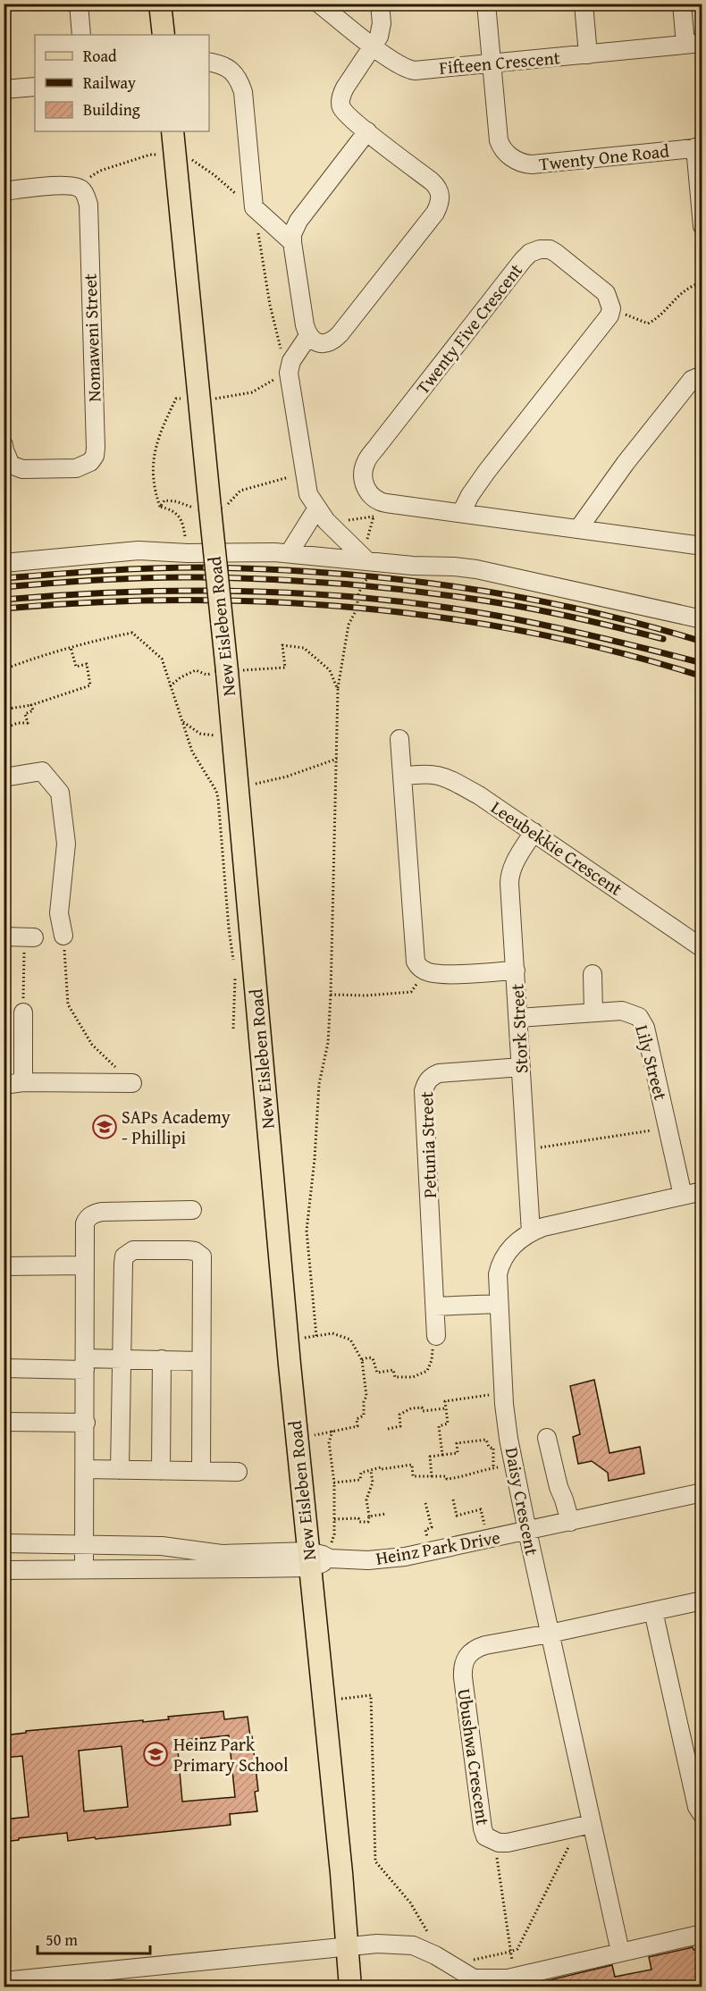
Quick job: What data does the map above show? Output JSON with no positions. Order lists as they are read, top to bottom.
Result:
{
  "streets": {
    "main road": ["New Eisleben Road"],
    "street": [
      "Fifteen Crescent",
      "Twenty One Road",
      "Twenty Five Crescent",
      "Nomaweni Street",
      "Leeubekkie Crescent",
      "Stork Street",
      "Lily Street",
      "Petunia Street",
      "Daisy Crescent",
      "Heinz Park Drive",
      "Ubushwa Crescent"
    ]
  },
  "crossings": [
    ["Fifteen Crescent", "Twenty One Road"],
    ["New Eisleben Road", "Heinz Park Drive"],
    ["Leeubekkie Crescent", "Stork Street"],
    ["Stork Street", "Lily Street"],
    ["Stork Street", "Petunia Street"],
    ["Stork Street", "Daisy Crescent"],
    ["Lily Street", "Daisy Crescent"],
    ["Daisy Crescent", "Heinz Park Drive"],
    ["Daisy Crescent", "Ubushwa Crescent"]
  ],
  "places": {
    "school or university": ["SAPs Academy - Phillipi", "Heinz Park Primary School"]
  },
  "legend": ["Road", "Railway", "Building"],
  "scale_bar": "50 m"
}
